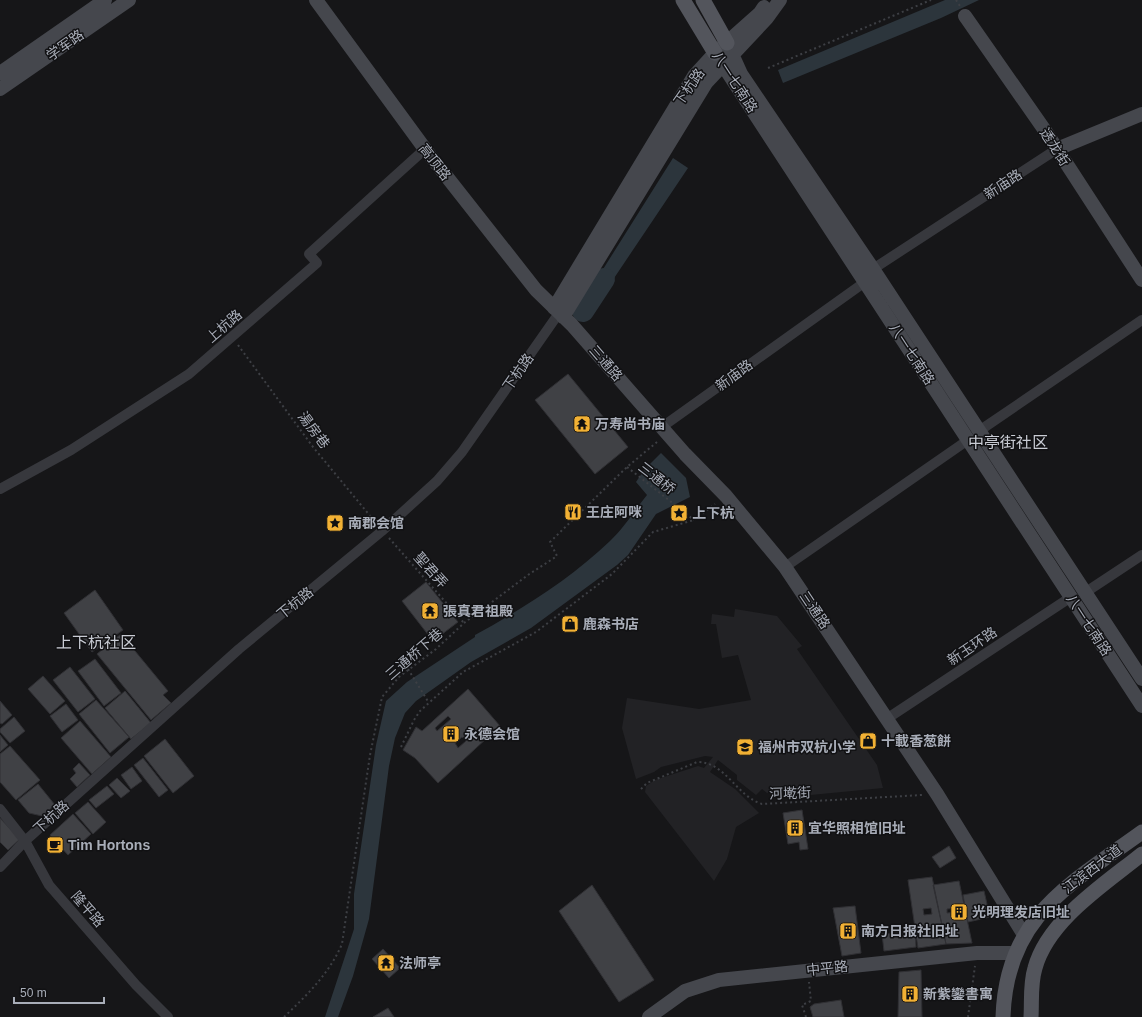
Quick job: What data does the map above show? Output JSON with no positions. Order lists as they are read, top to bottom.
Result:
{
  "streets": {
    "main road": [
      "学军路",
      "八一七南路",
      "下杭路",
      "透龙街",
      "高顶路",
      "新庙路",
      "三通路",
      "江滨西大道",
      "中平路"
    ],
    "street": ["上杭路", "新玉环路", "隆平路"],
    "path": [
      "湯房巷",
      "三通桥",
      "聖君弄",
      "三通桥下巷",
      "河墘街"
    ]
  },
  "crossings": [
    ["八一七南路", "下杭路"],
    ["八一七南路", "新庙路"],
    ["八一七南路", "新玉环路"],
    ["下杭路", "高顶路"],
    ["下杭路", "三通路"],
    ["下杭路", "湯房巷"],
    ["下杭路", "聖君弄"],
    ["下杭路", "隆平路"],
    ["透龙街", "新庙路"],
    ["高顶路", "上杭路"],
    ["高顶路", "三通路"],
    ["新庙路", "三通路"],
    ["新庙路", "三通桥下巷"],
    ["上杭路", "湯房巷"],
    ["三通路", "新玉环路"],
    ["三通路", "三通桥下巷"],
    ["三通路", "河墘街"],
    ["三通路", "江滨西大道"],
    ["湯房巷", "聖君弄"],
    ["三通桥", "三通桥下巷"],
    ["聖君弄", "三通桥下巷"],
    ["江滨西大道", "中平路"]
  ],
  "districts": ["中亭街社区", "上下杭社区"],
  "places": {
    "temple": ["万寿尚书庙", "張真君祖殿", "法师亭"],
    "restaurant": ["王庄阿咪"],
    "place": ["上下杭", "南郡会馆"],
    "shop": ["鹿森书店", "十載香葱餅"],
    "building": [
      "永德会馆",
      "宜华照相馆旧址",
      "光明理发店旧址",
      "南方日报社旧址",
      "新紫鑾書寓"
    ],
    "school or university": ["福州市双杭小学"],
    "cafe": ["Tim Hortons"]
  },
  "scale_bar": "50 m"
}
